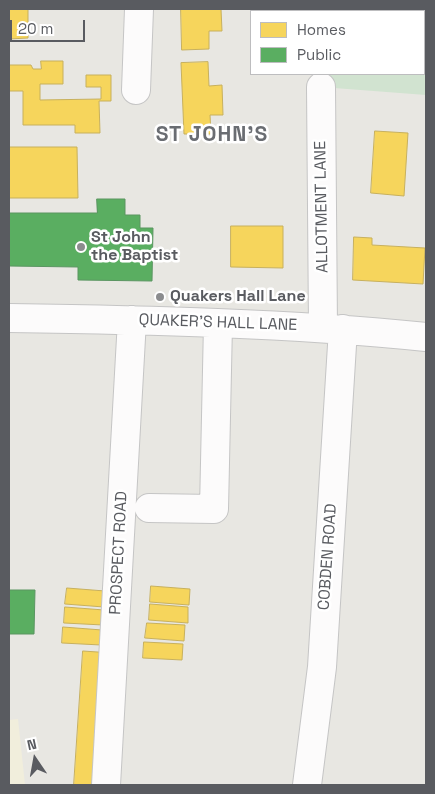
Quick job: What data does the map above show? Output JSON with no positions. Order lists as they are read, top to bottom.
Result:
{
  "streets": {
    "street": [
      "ALLOTMENT LANE",
      "QUAKER'S HALL LANE",
      "PROSPECT ROAD",
      "COBDEN ROAD"
    ]
  },
  "crossings": [
    ["ALLOTMENT LANE", "QUAKER'S HALL LANE"],
    ["ALLOTMENT LANE", "COBDEN ROAD"],
    ["QUAKER'S HALL LANE", "PROSPECT ROAD"],
    ["QUAKER'S HALL LANE", "COBDEN ROAD"]
  ],
  "districts": ["ST JOHN'S"],
  "places": ["St John the Baptist", "Quakers Hall Lane"],
  "legend": ["Homes", "Public"],
  "scale_bar": "20 m",
  "north": "top"
}
